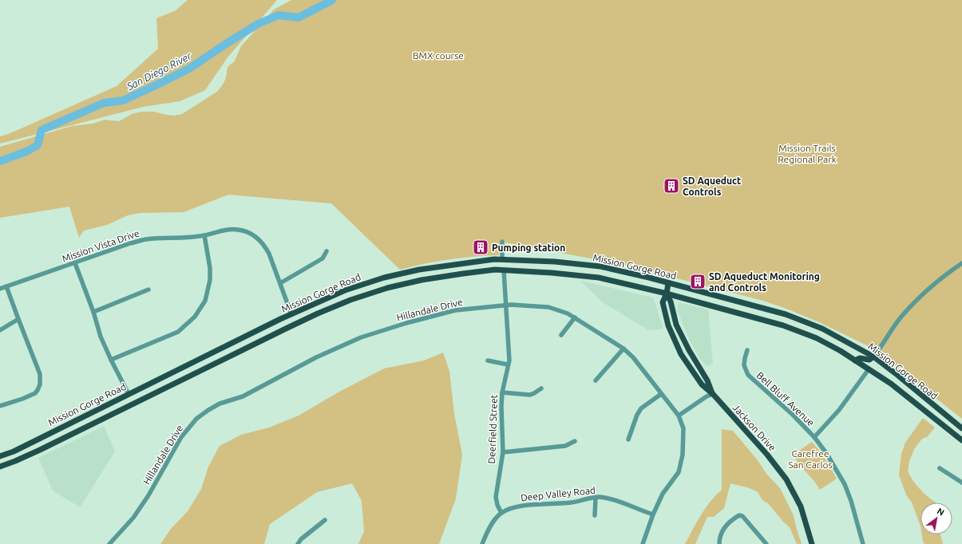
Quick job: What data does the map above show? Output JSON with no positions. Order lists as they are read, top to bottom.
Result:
{
  "streets": {
    "main road": ["Mission Gorge Road", "Jackson Drive"],
    "street": [
      "Mission Vista Drive",
      "Hillandale Drive",
      "Bell Bluff Avenue",
      "Deerfield Street",
      "Deep Valley Road"
    ]
  },
  "crossings": [
    ["Mission Vista Drive", "Mission Gorge Road"],
    ["Mission Gorge Road", "Jackson Drive"],
    ["Mission Gorge Road", "Deerfield Street"],
    ["Hillandale Drive", "Deerfield Street"],
    ["Hillandale Drive", "Deep Valley Road"],
    ["Deerfield Street", "Deep Valley Road"]
  ],
  "water": ["San Diego River"],
  "parks": ["BMX course", "Mission Trails Regional Park", "Carefree San Carlos"],
  "places": {
    "building": ["SD Aqueduct Controls", "Pumping station", "SD Aqueduct Monitoring and Controls"]
  },
  "north": "top right"
}
